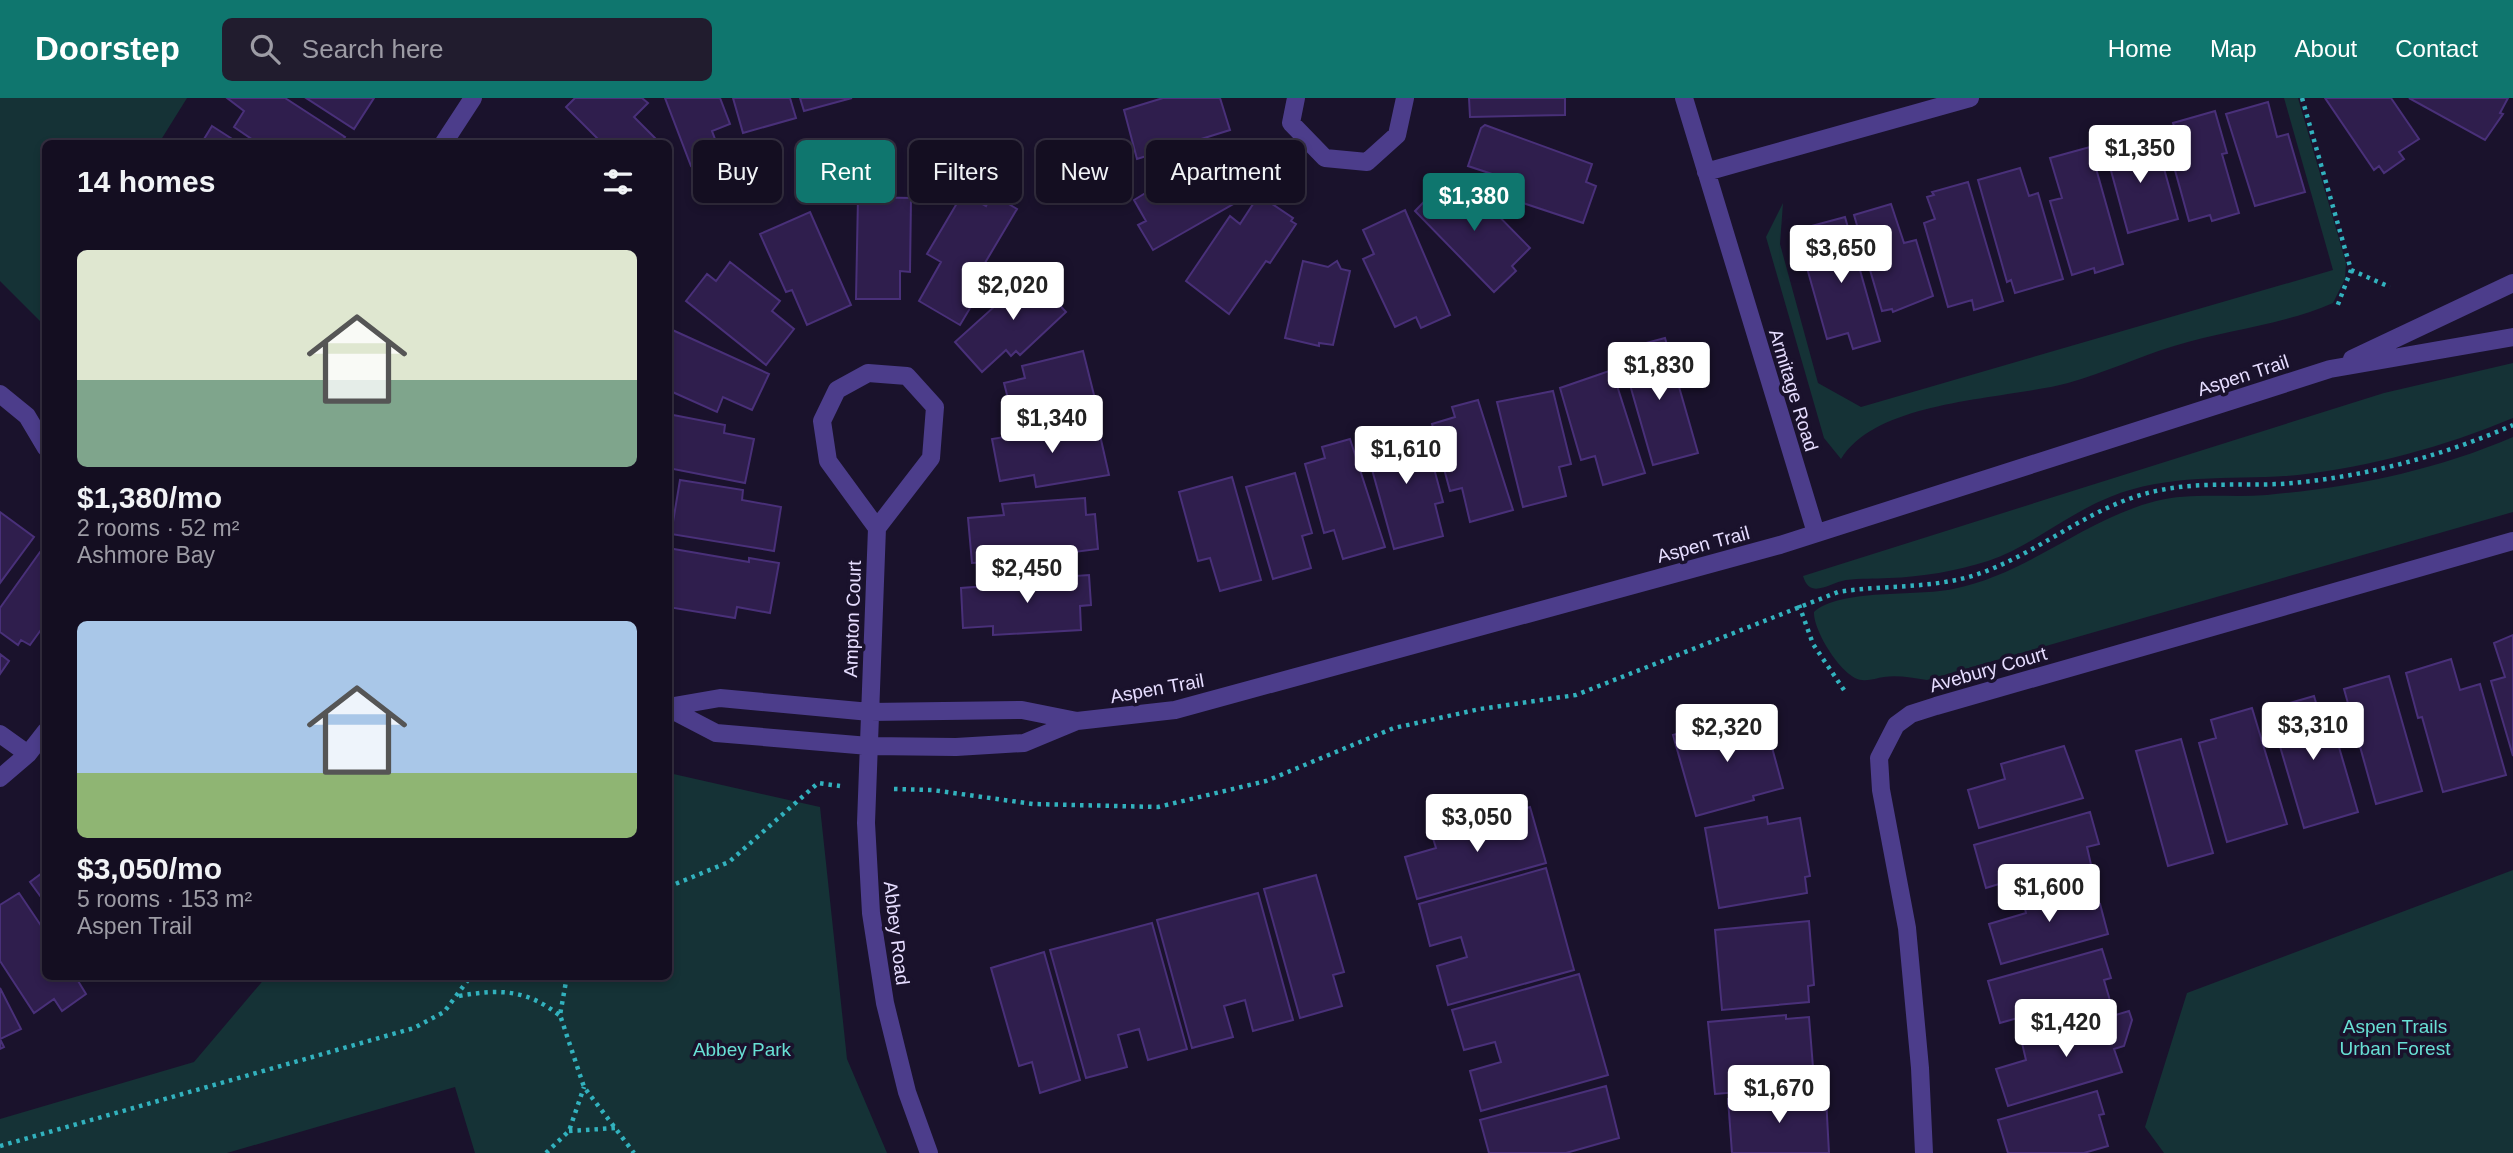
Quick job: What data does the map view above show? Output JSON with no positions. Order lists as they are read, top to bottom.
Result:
{
  "streets": {
    "street": [
      "Aspen Trail",
      "Armitage Road",
      "Ampton Court",
      "Avebury Court",
      "Abbey Road"
    ]
  },
  "crossings": [
    ["Aspen Trail", "Armitage Road"],
    ["Aspen Trail", "Ampton Court"],
    ["Aspen Trail", "Abbey Road"],
    ["Ampton Court", "Abbey Road"]
  ],
  "parks": ["Aspen Trails Urban Forest", "Abbey Park"],
  "page": {
    "header": "Doorstep",
    "search": "Search here",
    "nav": [
      "Home",
      "Map",
      "About",
      "Contact"
    ],
    "price": [
      "$1,350",
      "$1,380",
      "$3,650",
      "$2,020",
      "$1,830",
      "$1,340",
      "$1,610",
      "$2,450",
      "$3,310",
      "$2,320",
      "$3,050",
      "$1,600",
      "$1,420",
      "$1,670"
    ],
    "chip": [
      "Buy",
      "Rent",
      "Filters",
      "New",
      "Apartment"
    ],
    "heading": "14 homes",
    "list": [
      {
        "name": "$1,380/mo",
        "note": "2 rooms · 52 m² · Ashmore Bay"
      },
      {
        "name": "$3,050/mo",
        "note": "5 rooms · 153 m² · Aspen Trail"
      }
    ]
  }
}
